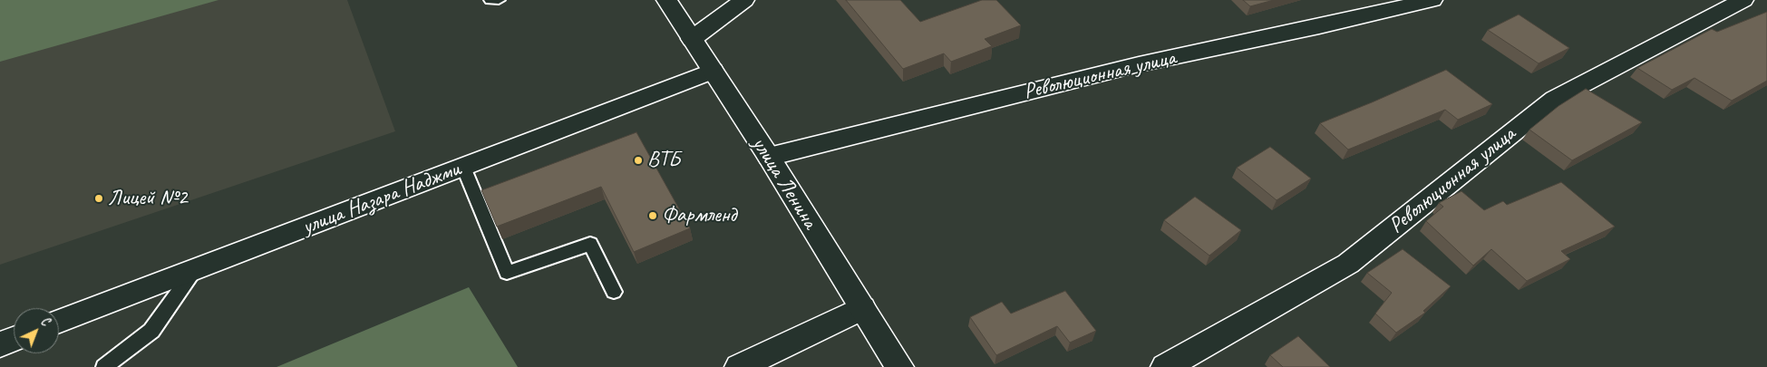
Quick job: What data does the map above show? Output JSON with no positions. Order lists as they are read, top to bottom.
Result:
{
  "streets": {
    "street": ["Революционная улица", "улица Ленина", "улица Назара Наджми"]
  },
  "crossings": [
    ["Революционная улица", "улица Ленина"],
    ["улица Ленина", "улица Назара Наджми"]
  ],
  "places": ["ВТБ", "Лицей №2", "Фармленд"],
  "north": "top right"
}
